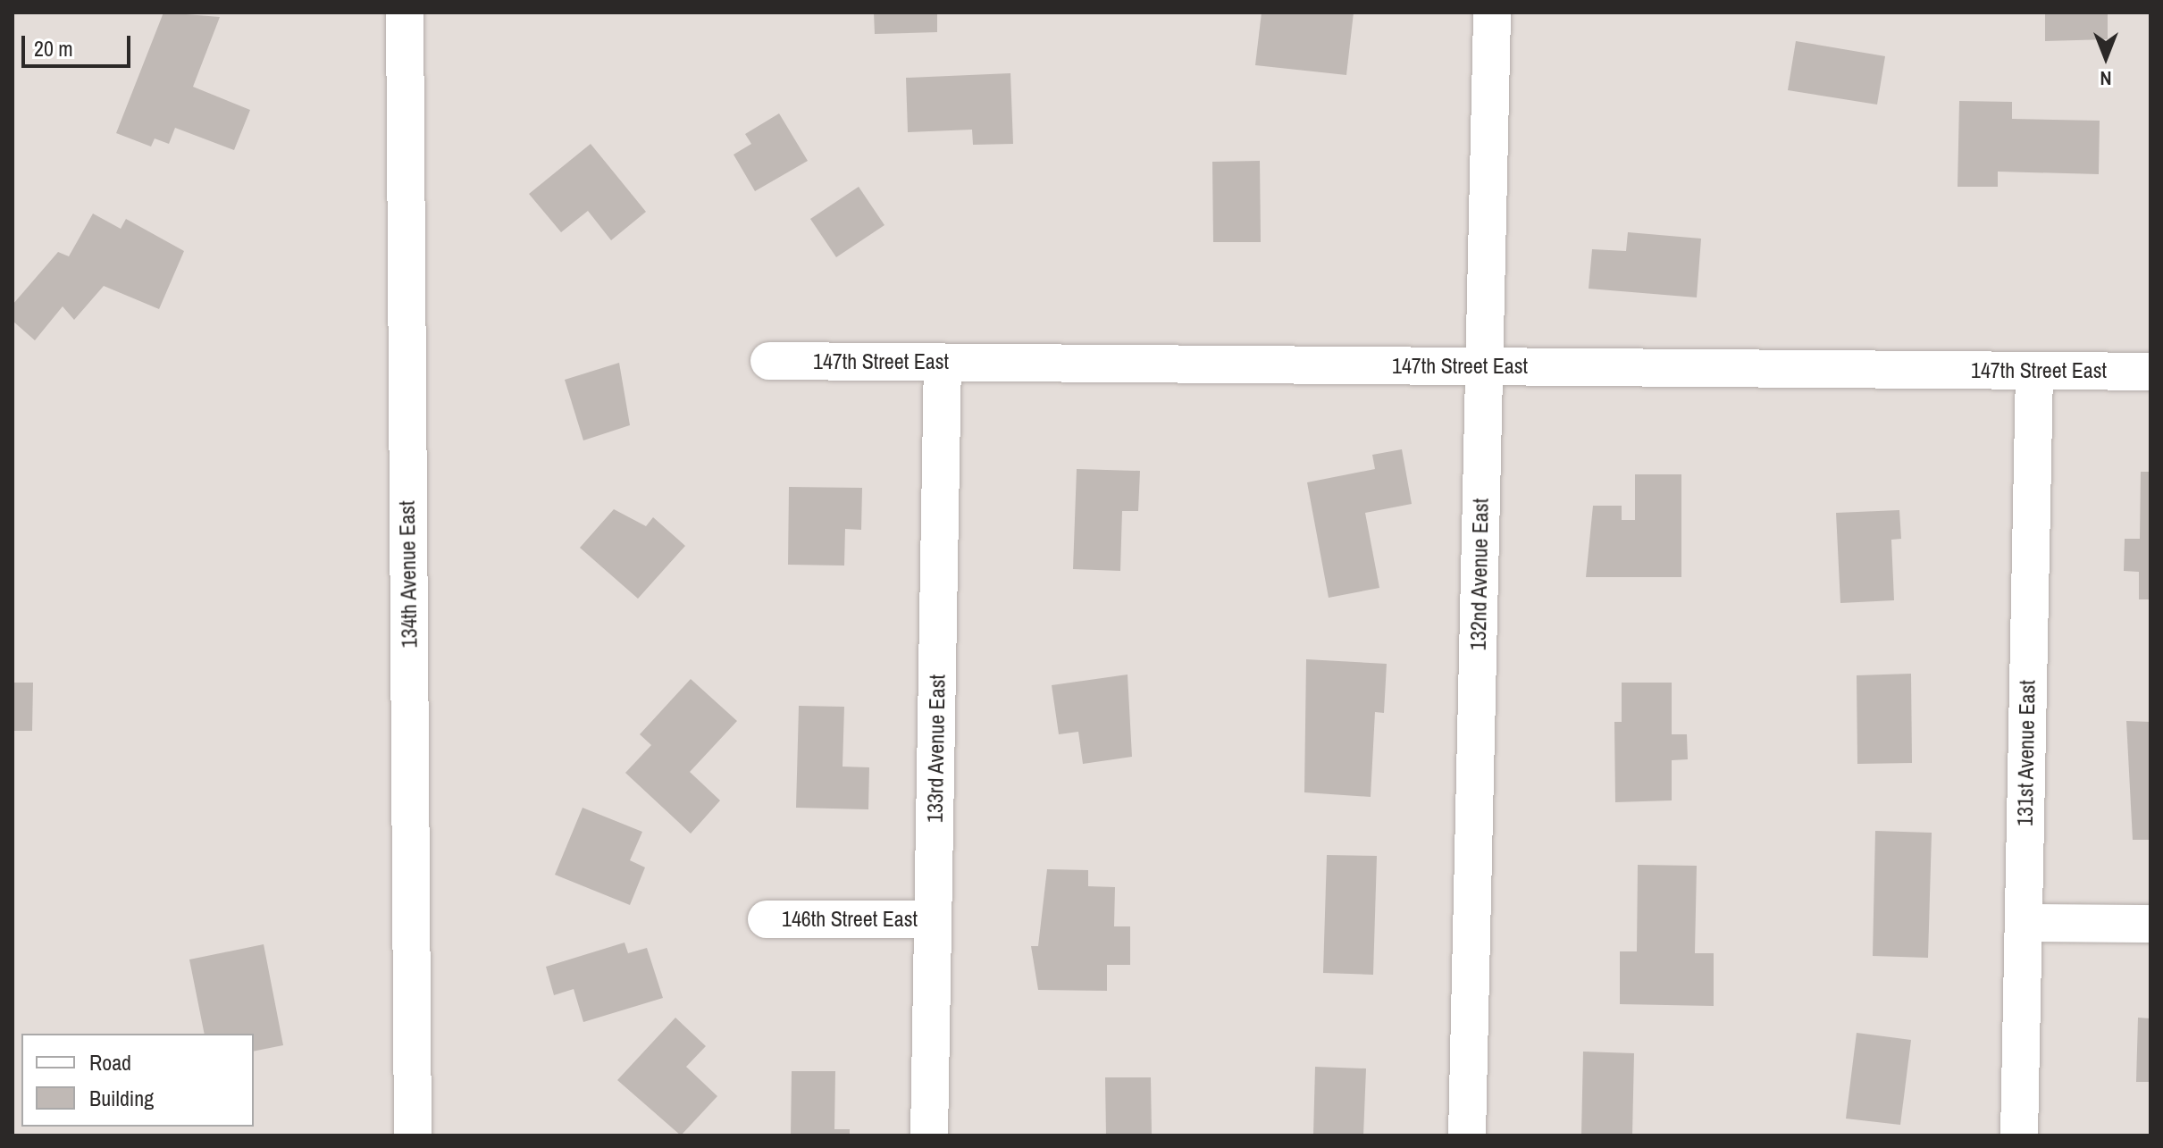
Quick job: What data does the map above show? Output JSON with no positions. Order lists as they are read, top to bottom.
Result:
{
  "streets": {
    "street": [
      "147th Street East",
      "134th Avenue East",
      "132nd Avenue East",
      "133rd Avenue East",
      "131st Avenue East",
      "146th Street East"
    ]
  },
  "crossings": [
    ["147th Street East", "132nd Avenue East"],
    ["147th Street East", "133rd Avenue East"],
    ["147th Street East", "131st Avenue East"],
    ["133rd Avenue East", "146th Street East"]
  ],
  "legend": ["Road", "Building"],
  "scale_bar": "20 m",
  "north": "bottom"
}
